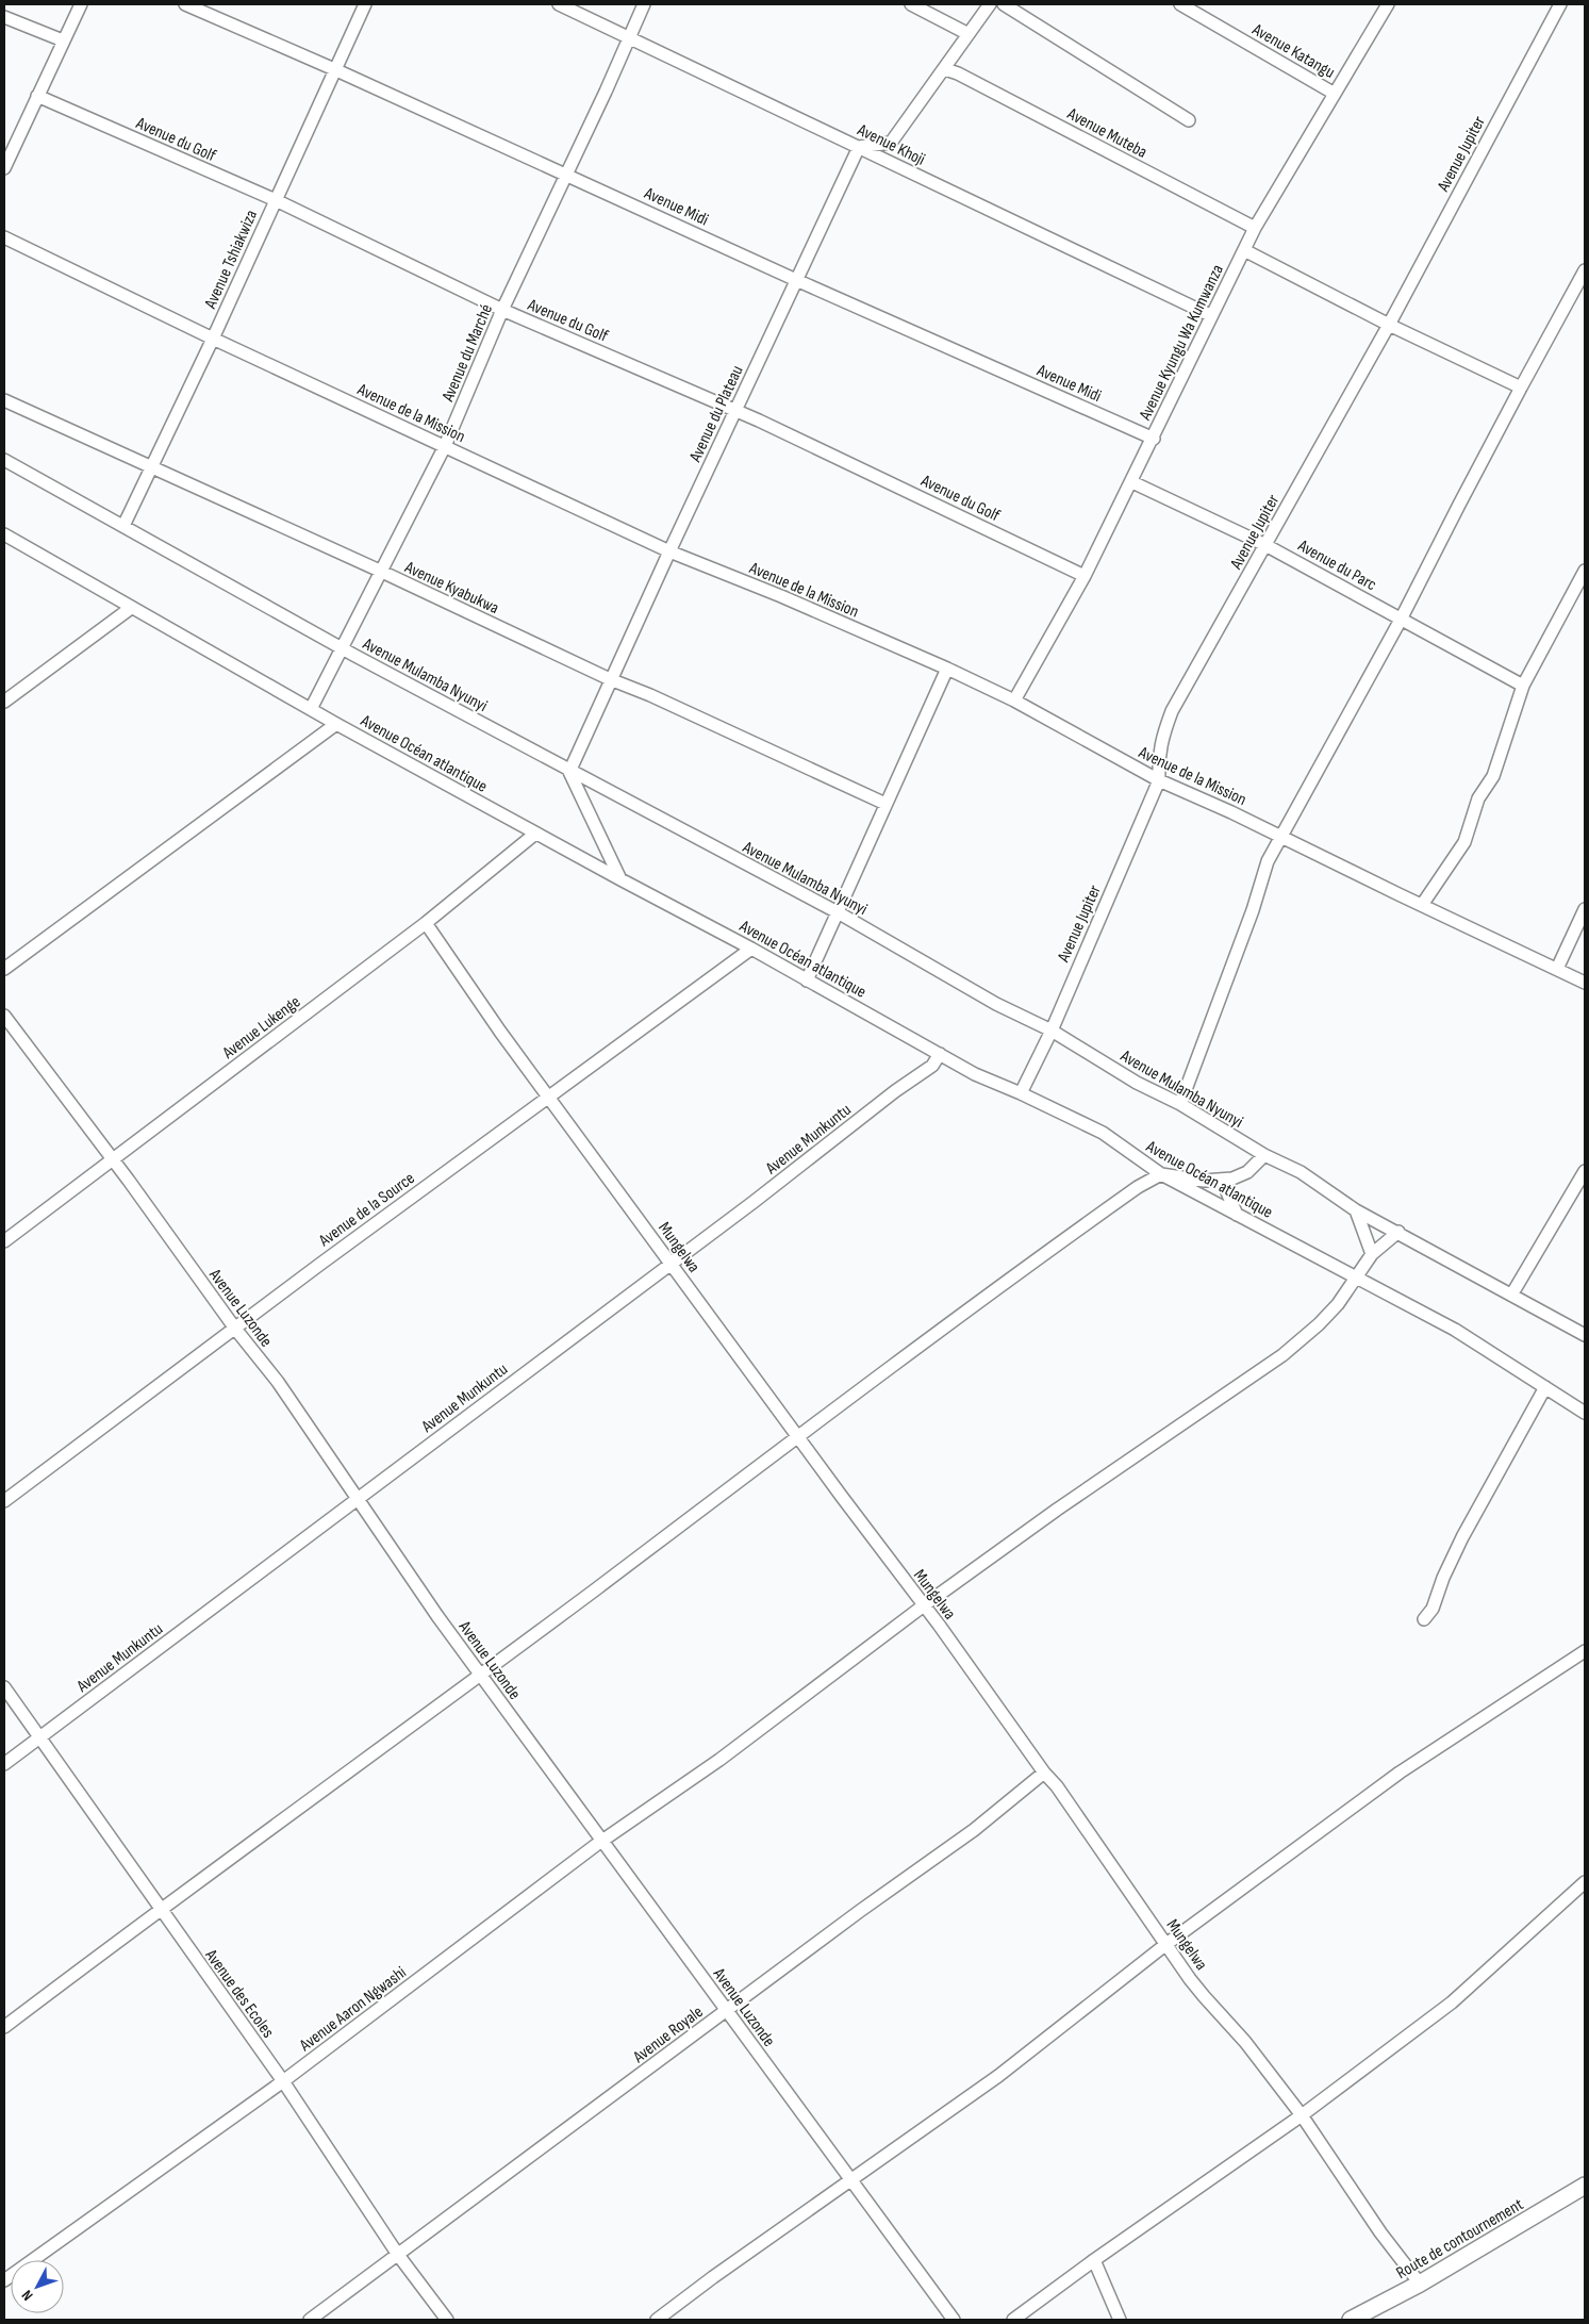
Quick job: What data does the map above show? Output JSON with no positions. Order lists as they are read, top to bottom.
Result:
{
  "streets": {
    "street": [
      "Avenue Katangu",
      "Avenue Muteba",
      "Avenue du Golf",
      "Avenue Khoji",
      "Avenue Jupiter",
      "Avenue Midi",
      "Avenue Tshiakwiza",
      "Avenue Kyungu Wa Kumwanza",
      "Avenue du Marché",
      "Avenue de la Mission",
      "Avenue du Plateau",
      "Avenue du Parc",
      "Avenue Kyabukwa",
      "Avenue Mulamba Nyunyi",
      "Avenue Océan atlantique",
      "Avenue Lukenge",
      "Avenue Munkuntu",
      "Avenue de la Source",
      "Mungelwa",
      "Avenue Luzonde",
      "Avenue des Ecoles",
      "Avenue Aaron Ngwashi",
      "Avenue Royale",
      "Route de contournement"
    ]
  },
  "crossings": [
    ["Avenue Katangu", "Avenue Kyungu Wa Kumwanza"],
    ["Avenue Muteba", "Avenue Kyungu Wa Kumwanza"],
    ["Avenue du Golf", "Avenue Tshiakwiza"],
    ["Avenue du Golf", "Avenue Kyungu Wa Kumwanza"],
    ["Avenue du Golf", "Avenue du Marché"],
    ["Avenue du Golf", "Avenue du Plateau"],
    ["Avenue Khoji", "Avenue Kyungu Wa Kumwanza"],
    ["Avenue Khoji", "Avenue du Marché"],
    ["Avenue Khoji", "Avenue du Plateau"],
    ["Avenue Jupiter", "Avenue de la Mission"],
    ["Avenue Jupiter", "Avenue du Parc"],
    ["Avenue Jupiter", "Avenue Mulamba Nyunyi"],
    ["Avenue Jupiter", "Avenue Océan atlantique"],
    ["Avenue Midi", "Avenue Tshiakwiza"],
    ["Avenue Midi", "Avenue Kyungu Wa Kumwanza"],
    ["Avenue Midi", "Avenue du Marché"],
    ["Avenue Midi", "Avenue du Plateau"],
    ["Avenue Tshiakwiza", "Avenue de la Mission"],
    ["Avenue Tshiakwiza", "Avenue Kyabukwa"],
    ["Avenue Tshiakwiza", "Avenue Mulamba Nyunyi"],
    ["Avenue Kyungu Wa Kumwanza", "Avenue de la Mission"],
    ["Avenue Kyungu Wa Kumwanza", "Avenue du Parc"],
    ["Avenue du Marché", "Avenue de la Mission"],
    ["Avenue du Marché", "Avenue Kyabukwa"],
    ["Avenue du Marché", "Avenue Mulamba Nyunyi"],
    ["Avenue du Marché", "Avenue Océan atlantique"],
    ["Avenue de la Mission", "Avenue du Plateau"],
    ["Avenue du Plateau", "Avenue Kyabukwa"],
    ["Avenue du Plateau", "Avenue Mulamba Nyunyi"],
    ["Avenue Océan atlantique", "Avenue Lukenge"],
    ["Avenue Océan atlantique", "Avenue Munkuntu"],
    ["Avenue Océan atlantique", "Avenue de la Source"],
    ["Avenue Océan atlantique", "Avenue Aaron Ngwashi"],
    ["Avenue Lukenge", "Mungelwa"],
    ["Avenue Lukenge", "Avenue Luzonde"],
    ["Avenue Munkuntu", "Mungelwa"],
    ["Avenue Munkuntu", "Avenue Luzonde"],
    ["Avenue Munkuntu", "Avenue des Ecoles"],
    ["Avenue de la Source", "Mungelwa"],
    ["Avenue de la Source", "Avenue Luzonde"],
    ["Mungelwa", "Avenue Aaron Ngwashi"],
    ["Mungelwa", "Avenue Royale"],
    ["Mungelwa", "Route de contournement"],
    ["Avenue Luzonde", "Avenue Aaron Ngwashi"],
    ["Avenue Luzonde", "Avenue Royale"],
    ["Avenue des Ecoles", "Avenue Aaron Ngwashi"],
    ["Avenue des Ecoles", "Avenue Royale"]
  ],
  "north": "bottom left"
}
